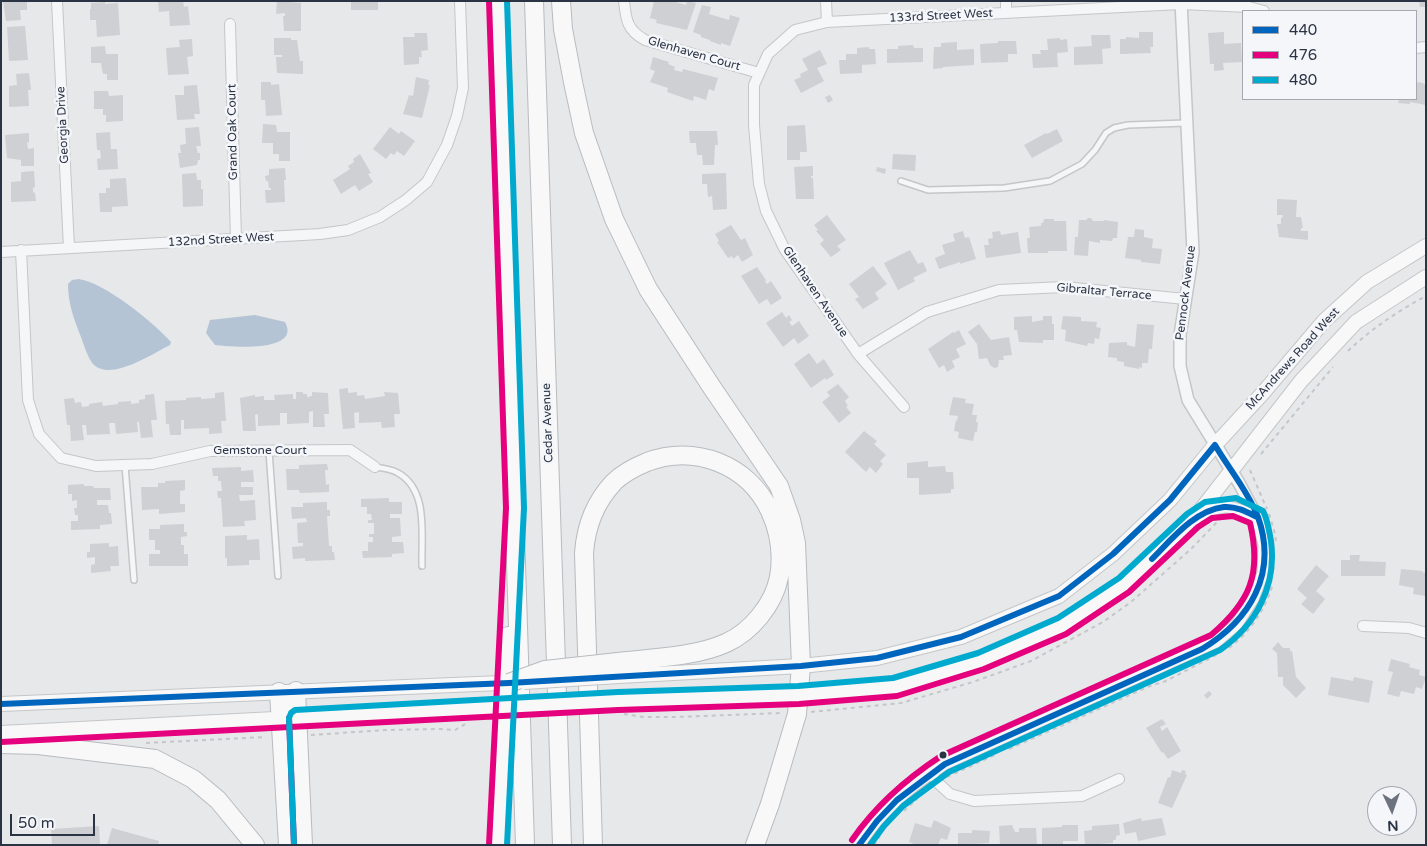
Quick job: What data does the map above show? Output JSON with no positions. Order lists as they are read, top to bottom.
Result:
{
  "streets": {
    "highway": ["Cedar Avenue"],
    "main road": ["McAndrews Road West"],
    "street": [
      "133rd Street West",
      "Glenhaven Court",
      "Georgia Drive",
      "Grand Oak Court",
      "132nd Street West",
      "Glenhaven Avenue",
      "Gibraltar Terrace",
      "Pennock Avenue",
      "Gemstone Court"
    ]
  },
  "crossings": [
    ["133rd Street West", "Glenhaven Court"],
    ["133rd Street West", "Glenhaven Avenue"],
    ["133rd Street West", "Pennock Avenue"],
    ["Glenhaven Court", "Glenhaven Avenue"],
    ["Georgia Drive", "132nd Street West"],
    ["Grand Oak Court", "132nd Street West"],
    ["132nd Street West", "Gemstone Court"],
    ["Glenhaven Avenue", "Gibraltar Terrace"],
    ["Gibraltar Terrace", "Pennock Avenue"],
    ["Pennock Avenue", "McAndrews Road West"]
  ],
  "lines": ["transit line 476", "transit line 480", "transit line 440"],
  "legend": ["440", "476", "480"],
  "scale_bar": "50 m",
  "north": "bottom"
}
